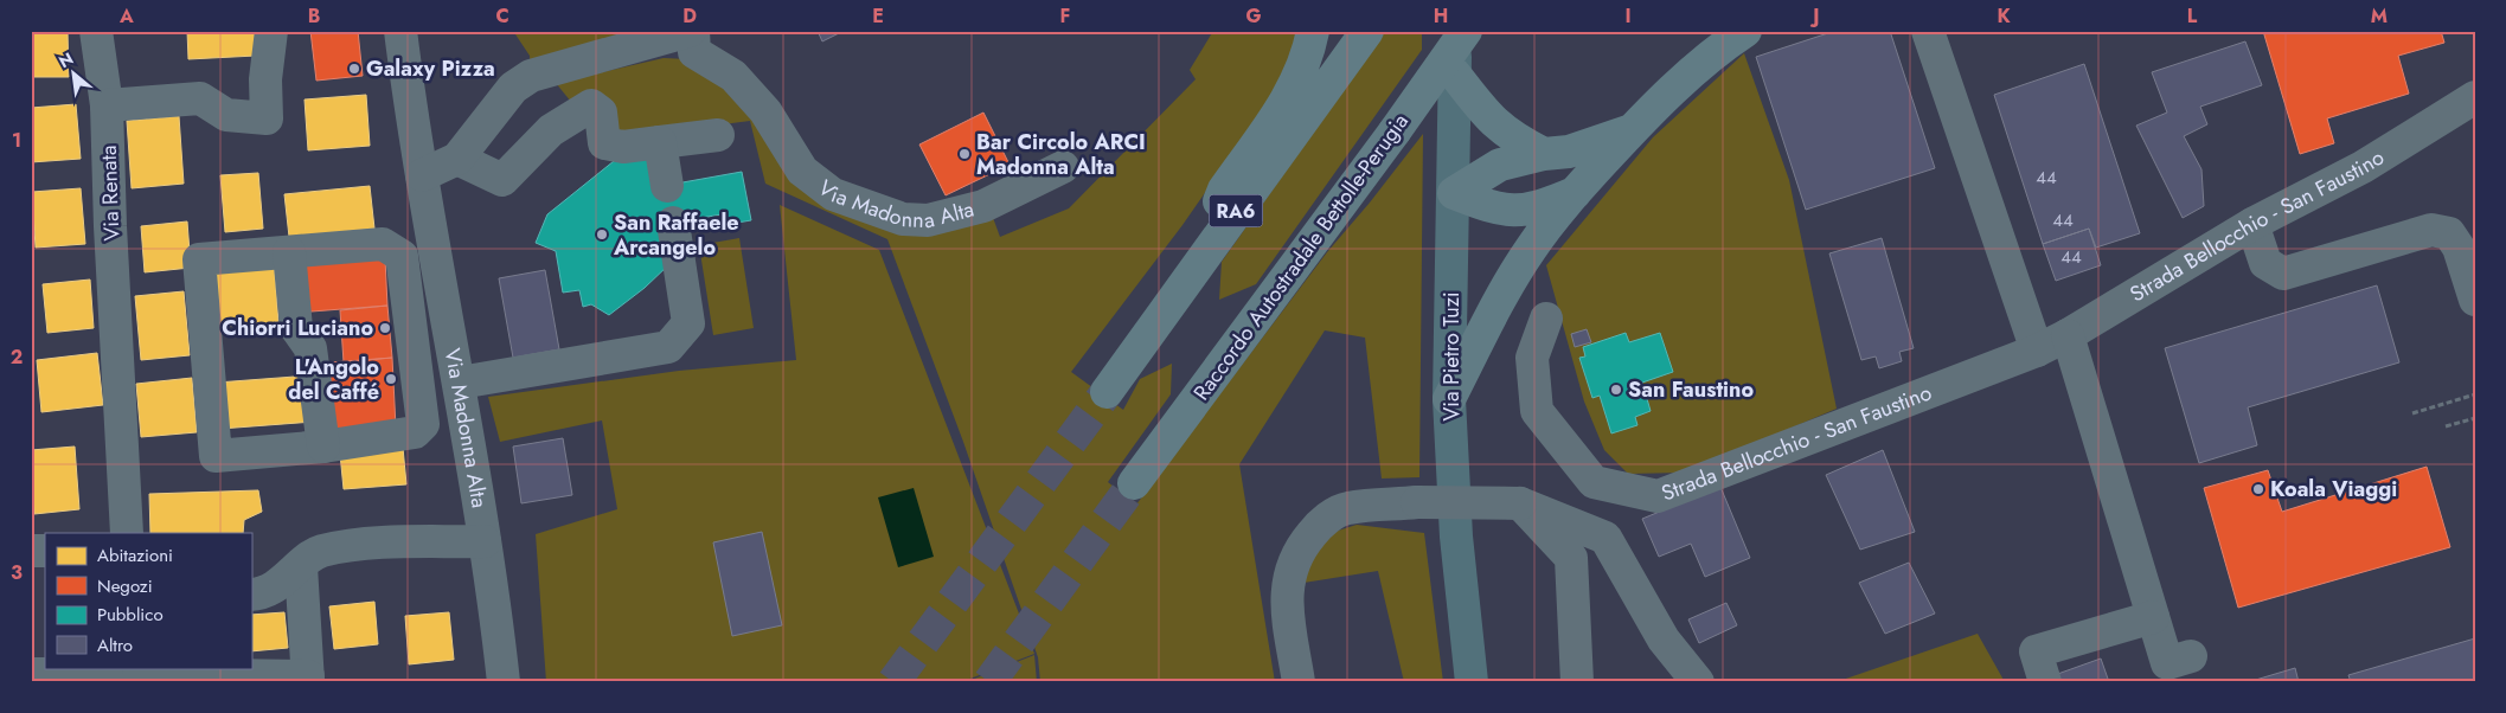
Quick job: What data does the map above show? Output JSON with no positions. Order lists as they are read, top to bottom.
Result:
{
  "streets": {
    "highway": ["RA6", "Raccordo Autostradale Bettolle-Perugia"],
    "main road": ["Via Pietro Tuzi"],
    "street": ["Via Madonna Alta", "Via Renata", "Strada Bellocchio - San Faustino"]
  },
  "places": [
    "Galaxy Pizza",
    "Bar Circolo ARCI Madonna Alta",
    "San Raffaele Arcangelo",
    "Chiorri Luciano",
    "L'Angolo del Caffé",
    "San Faustino",
    "Koala Viaggi"
  ],
  "house_numbers": ["44", "44", "44"],
  "legend": [
    "Abitazioni",
    "Negozi",
    "Pubblico",
    "Altro"
  ],
  "north": "top left",
  "grid": {
    "columns": [
      "A",
      "B",
      "C",
      "D",
      "E",
      "F",
      "G",
      "H",
      "I",
      "J",
      "K",
      "L",
      "M"
    ],
    "rows": ["1", "2", "3"]
  }
}
